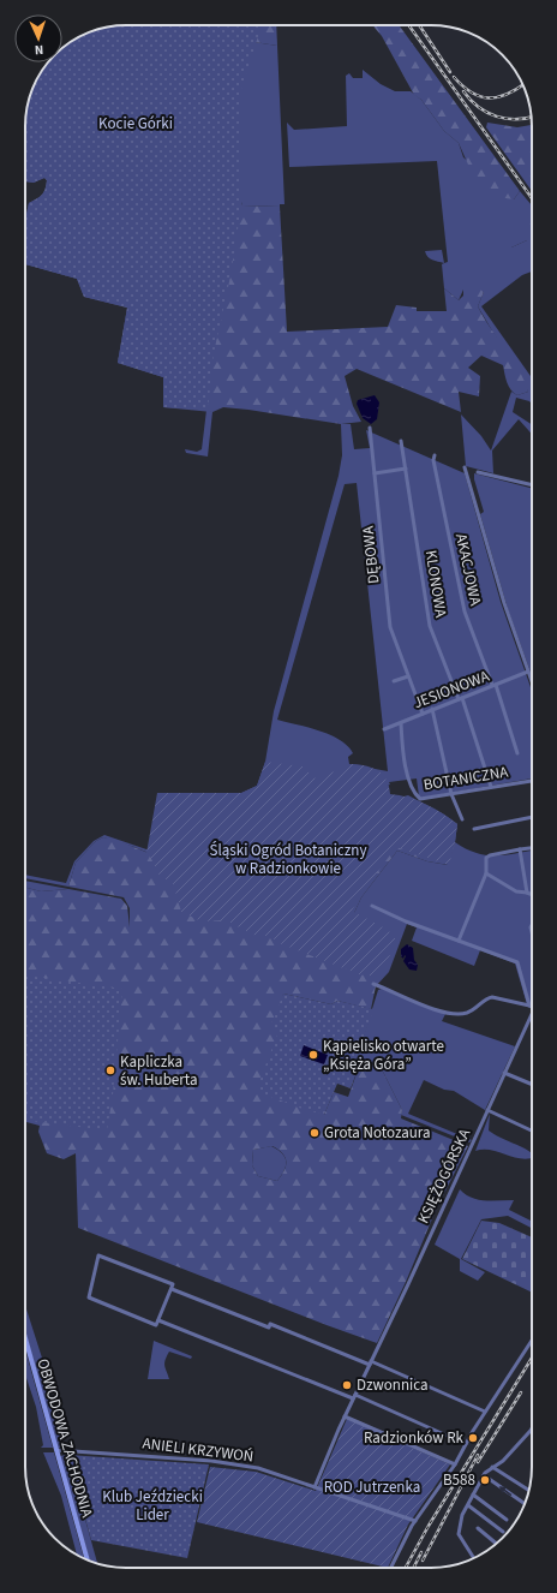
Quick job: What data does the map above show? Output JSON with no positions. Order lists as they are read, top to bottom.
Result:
{
  "streets": {
    "main road": ["OBWODOWA ZACHODNIA"],
    "street": [
      "DĘBOWA",
      "AKACJOWA",
      "KLONOWA",
      "JESIONOWA",
      "BOTANICZNA",
      "KSIĘŻOGÓRSKA",
      "ANIELI KRZYWOŃ"
    ]
  },
  "crossings": [
    ["DĘBOWA", "JESIONOWA"],
    ["AKACJOWA", "JESIONOWA"],
    ["KLONOWA", "JESIONOWA"],
    ["KLONOWA", "BOTANICZNA"],
    ["JESIONOWA", "BOTANICZNA"],
    ["KSIĘŻOGÓRSKA", "ANIELI KRZYWOŃ"],
    ["OBWODOWA ZACHODNIA", "ANIELI KRZYWOŃ"]
  ],
  "parks": [
    "Kocie Górki",
    "Śląski Ogród Botaniczny w Radzionkowie",
    "ROD Jutrzenka",
    "Klub Jeździecki Lider"
  ],
  "places": [
    "Kąpielisko otwarte „Księża Góra”",
    "Kapliczka św. Huberta",
    "Grota Notozaura",
    "Dzwonnica",
    "Radzionków Rk",
    "B588"
  ],
  "north": "bottom"
}
